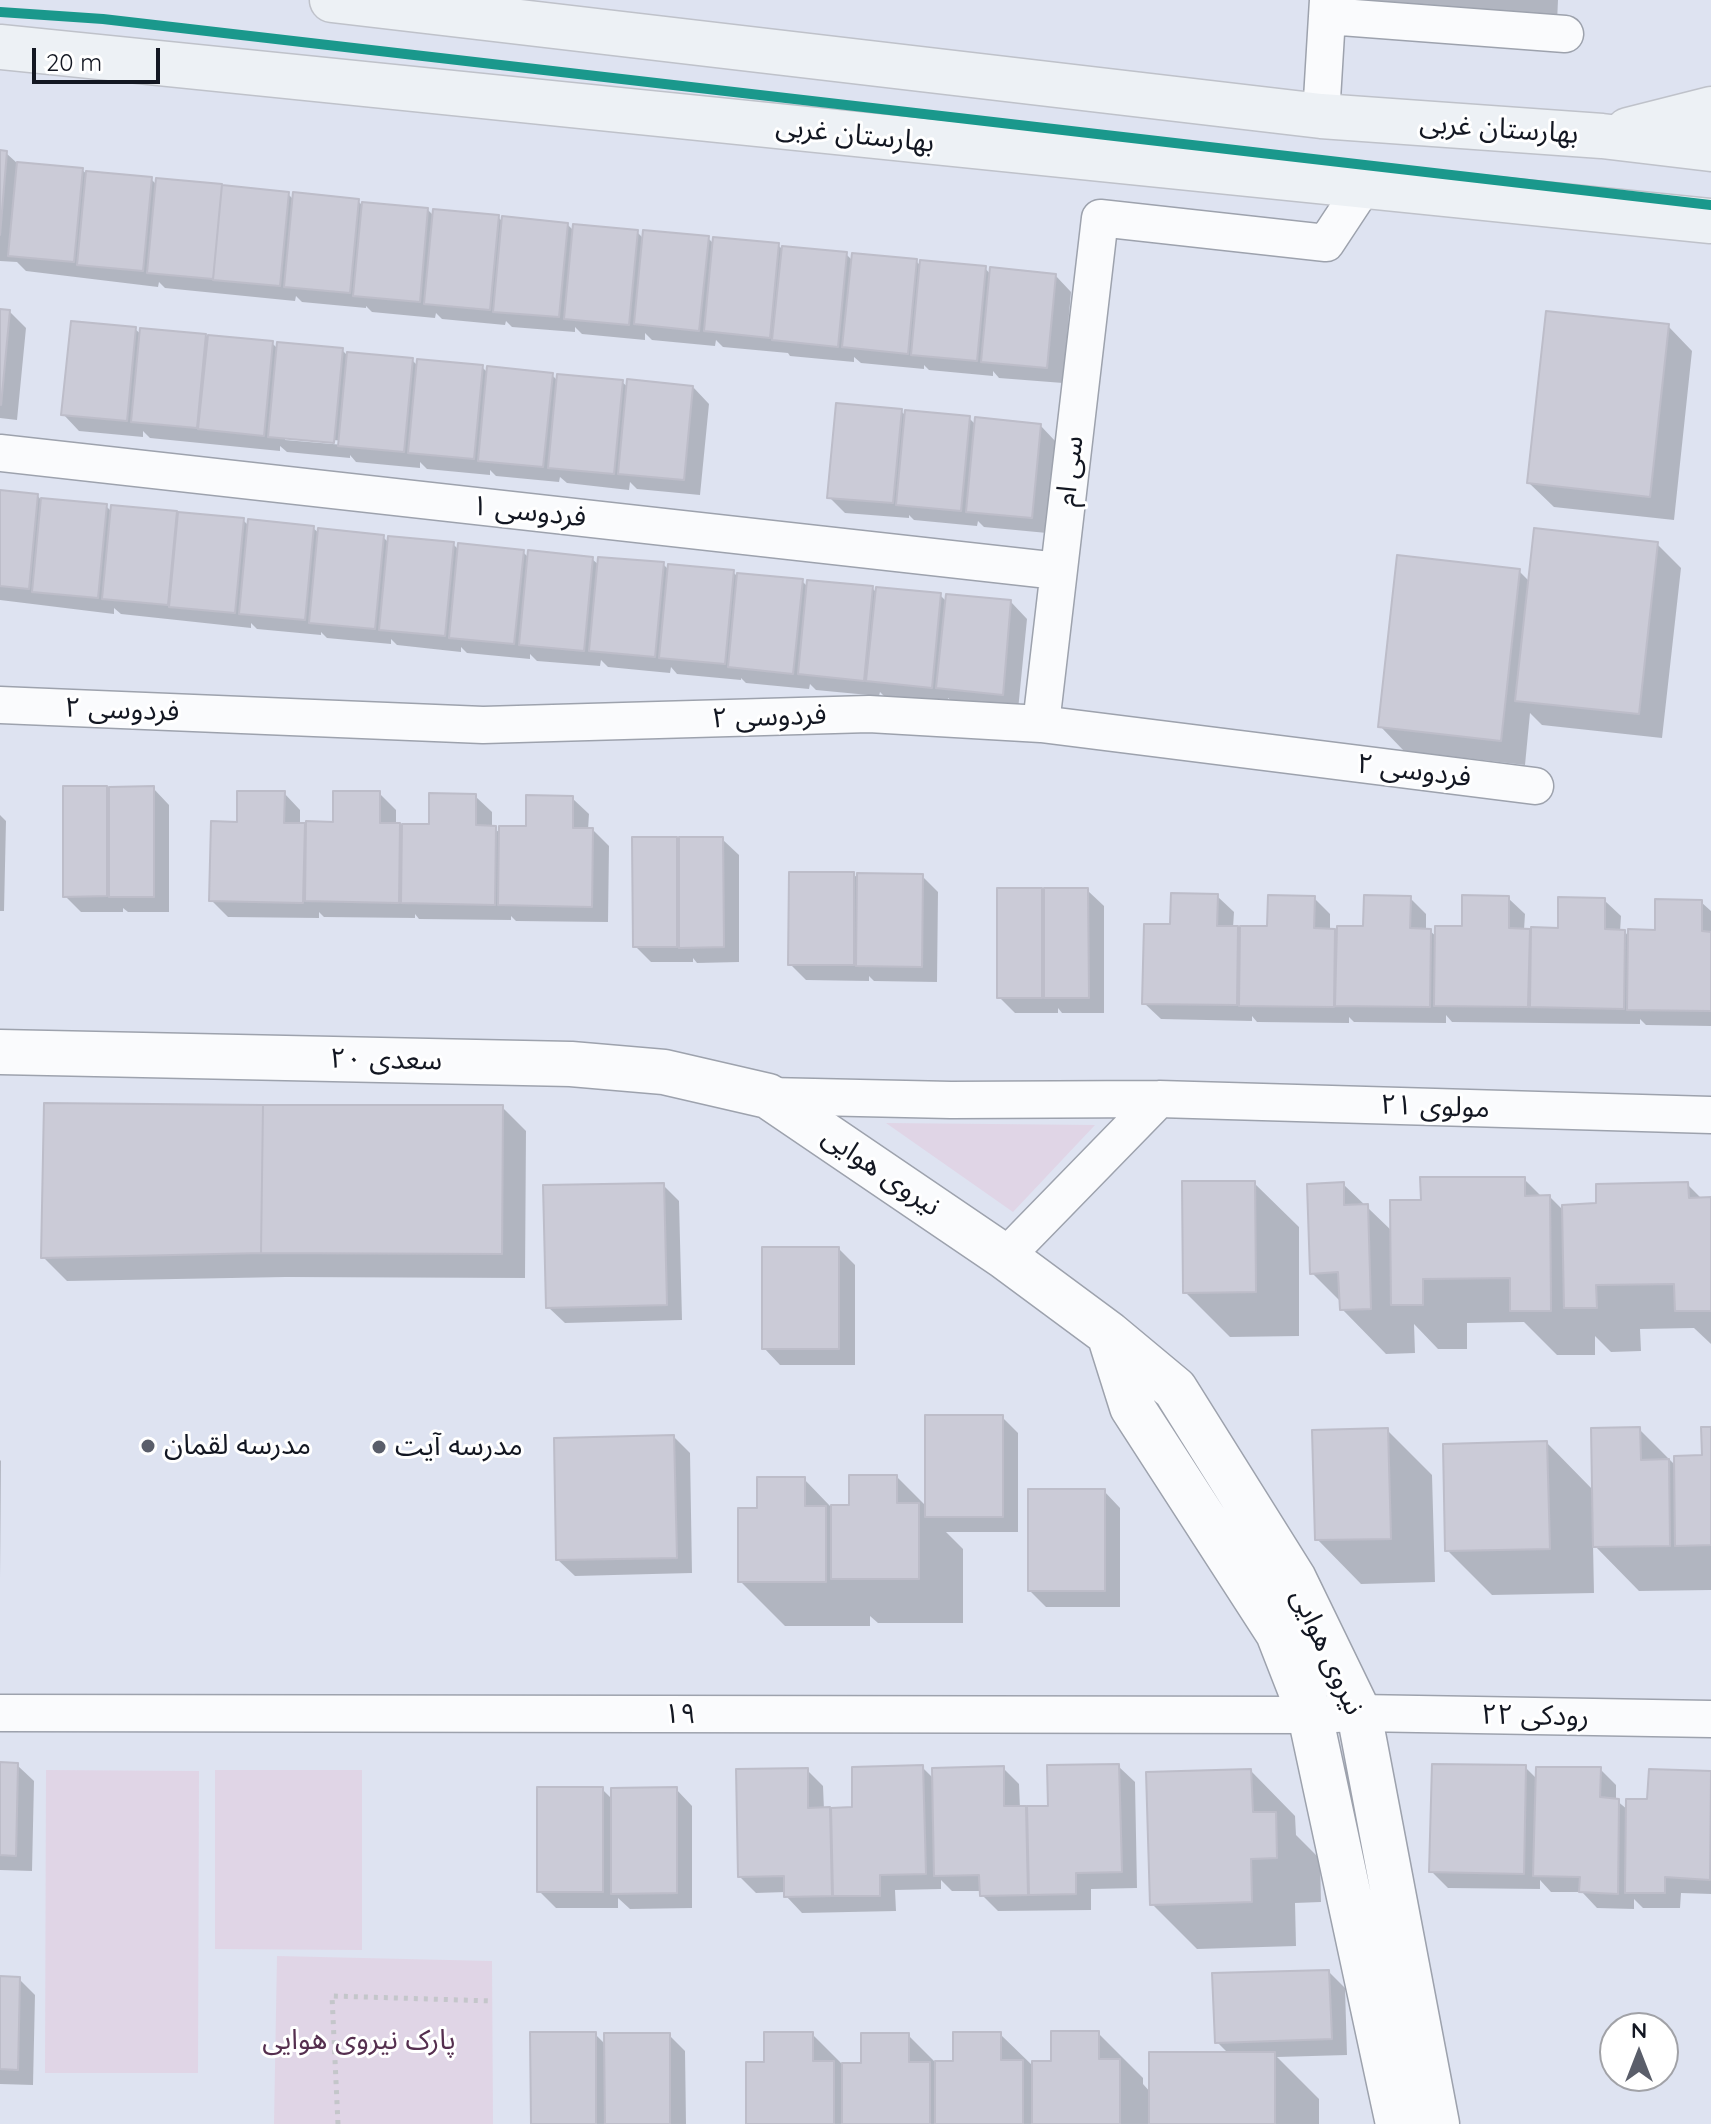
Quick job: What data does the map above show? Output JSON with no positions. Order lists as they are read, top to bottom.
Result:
{
  "streets": {
    "main road": ["بهارستان غربی"],
    "street": [
      "سی ام",
      "فردوسی ۱",
      "فردوسی ۲",
      "سعدی ۲۰",
      "مولوی ۲۱",
      "نیروی هوایی",
      "۱۹",
      "رودکی ۲۲"
    ]
  },
  "crossings": [
    ["بهارستان غربی", "سی ام"],
    ["سی ام", "فردوسی ۱"],
    ["سی ام", "فردوسی ۲"],
    ["سعدی ۲۰", "مولوی ۲۱"],
    ["سعدی ۲۰", "نیروی هوایی"],
    ["مولوی ۲۱", "نیروی هوایی"],
    ["نیروی هوایی", "۱۹"],
    ["نیروی هوایی", "رودکی ۲۲"],
    ["۱۹", "رودکی ۲۲"]
  ],
  "parks": ["پارک نیروی هوایی"],
  "places": ["مدرسه لقمان", "مدرسه آیت"],
  "scale_bar": "20 m",
  "north": "top"
}
